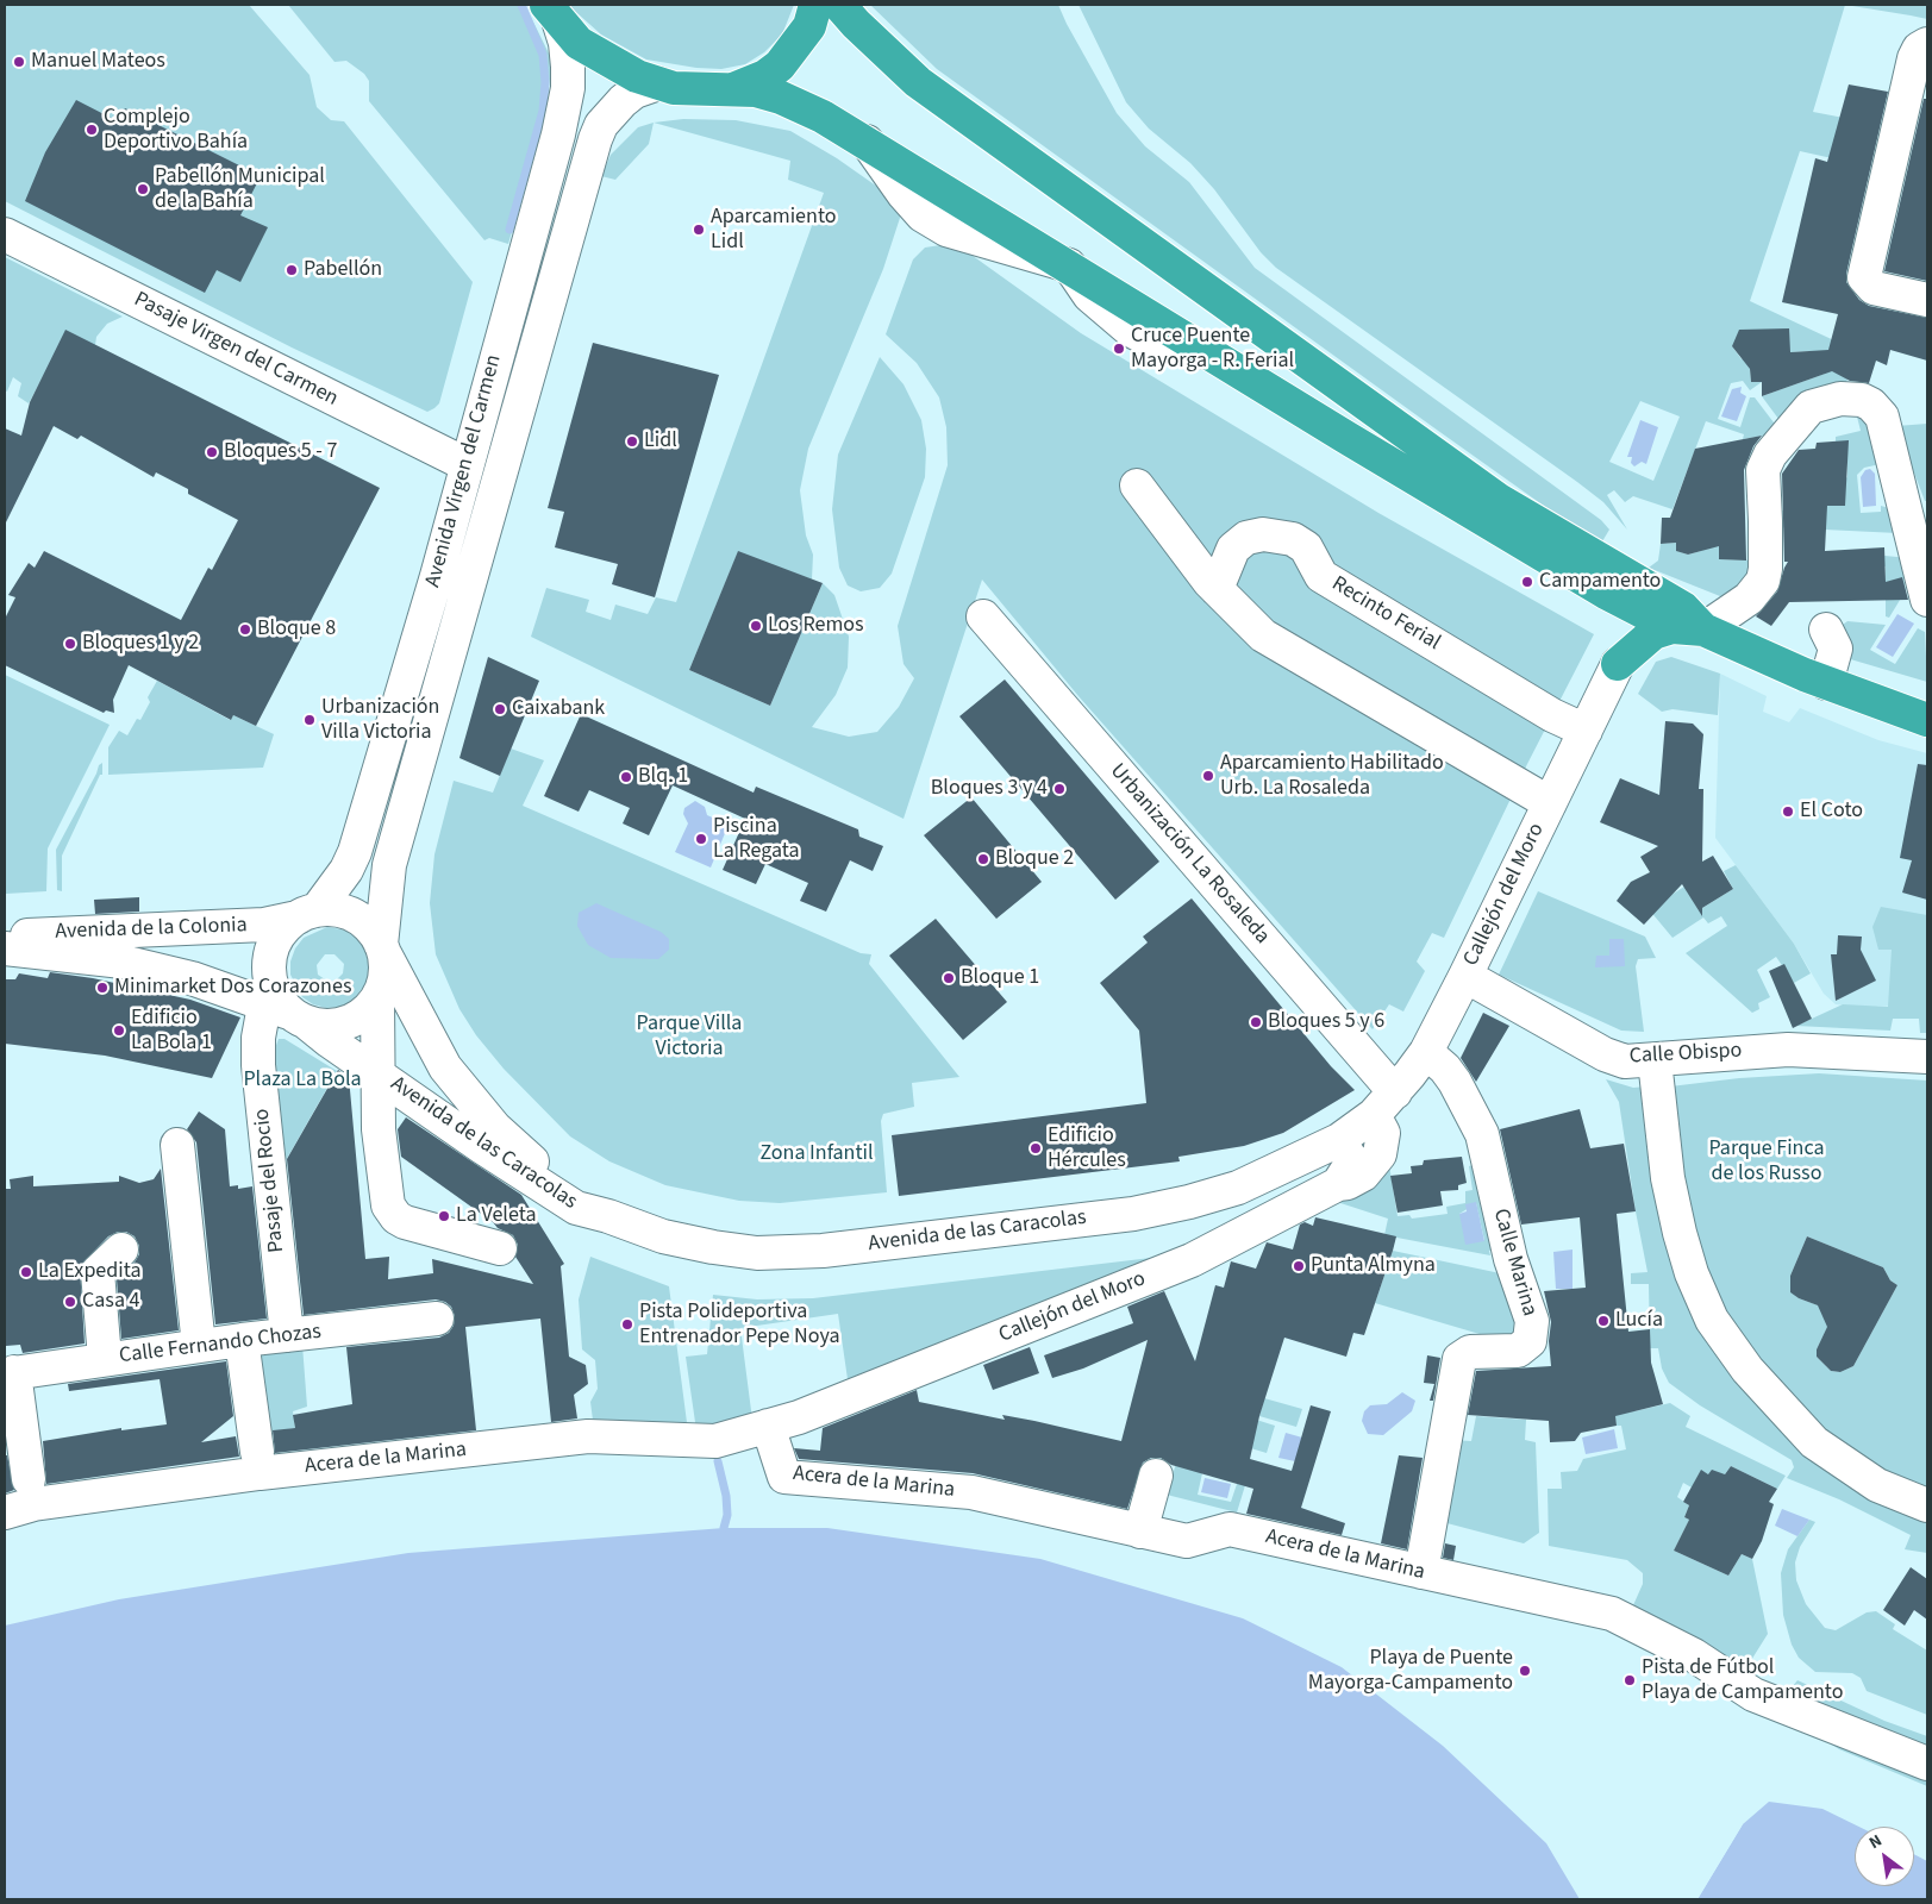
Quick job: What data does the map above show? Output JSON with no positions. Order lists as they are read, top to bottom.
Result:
{
  "streets": {
    "street": [
      "Pasaje Virgen del Carmen",
      "Avenida Virgen del Carmen",
      "Recinto Ferial",
      "Urbanización La Rosaleda",
      "Callejón del Moro",
      "Avenida de la Colonia",
      "Calle Obispo",
      "Avenida de las Caracolas",
      "Pasaje del Rocio",
      "Calle Marina",
      "Calle Fernando Chozas",
      "Acera de la Marina"
    ]
  },
  "crossings": [
    ["Pasaje Virgen del Carmen", "Avenida Virgen del Carmen"],
    ["Avenida Virgen del Carmen", "Avenida de la Colonia"],
    ["Avenida Virgen del Carmen", "Avenida de las Caracolas"],
    ["Avenida Virgen del Carmen", "Pasaje del Rocio"],
    ["Recinto Ferial", "Callejón del Moro"],
    ["Urbanización La Rosaleda", "Callejón del Moro"],
    ["Callejón del Moro", "Calle Obispo"],
    ["Callejón del Moro", "Avenida de las Caracolas"],
    ["Callejón del Moro", "Calle Marina"],
    ["Callejón del Moro", "Acera de la Marina"],
    ["Avenida de la Colonia", "Avenida de las Caracolas"],
    ["Avenida de la Colonia", "Pasaje del Rocio"],
    ["Avenida de las Caracolas", "Pasaje del Rocio"],
    ["Pasaje del Rocio", "Calle Fernando Chozas"],
    ["Calle Marina", "Acera de la Marina"]
  ],
  "parks": [
    "Parque Villa Victoria",
    "Plaza La Bola",
    "Parque Finca de los Russo",
    "Zona Infantil"
  ],
  "places": [
    "Manuel Mateos",
    "Complejo Deportivo Bahía",
    "Pabellón Municipal de la Bahía",
    "Aparcamiento Lidl",
    "Pabellón",
    "Cruce Puente Mayorga - R. Ferial",
    "Lidl",
    "Bloques 5 - 7",
    "Campamento",
    "Los Remos",
    "Bloque 8",
    "Bloques 1 y 2",
    "Caixabank",
    "Urbanización Villa Victoria",
    "Aparcamiento Habilitado Urb. La Rosaleda",
    "Blq. 1",
    "Bloques 3 y 4",
    "El Coto",
    "Piscina La Regata",
    "Bloque 2",
    "Bloque 1",
    "Minimarket Dos Corazones",
    "Bloques 5 y 6",
    "Edificio La Bola 1",
    "Edificio Hércules",
    "La Veleta",
    "Punta Almyna",
    "La Expedita",
    "Casa 4",
    "Lucía",
    "Pista Polideportiva Entrenador Pepe Noya",
    "Playa de Puente Mayorga-Campamento",
    "Pista de Fútbol Playa de Campamento"
  ],
  "north": "top left"
}
